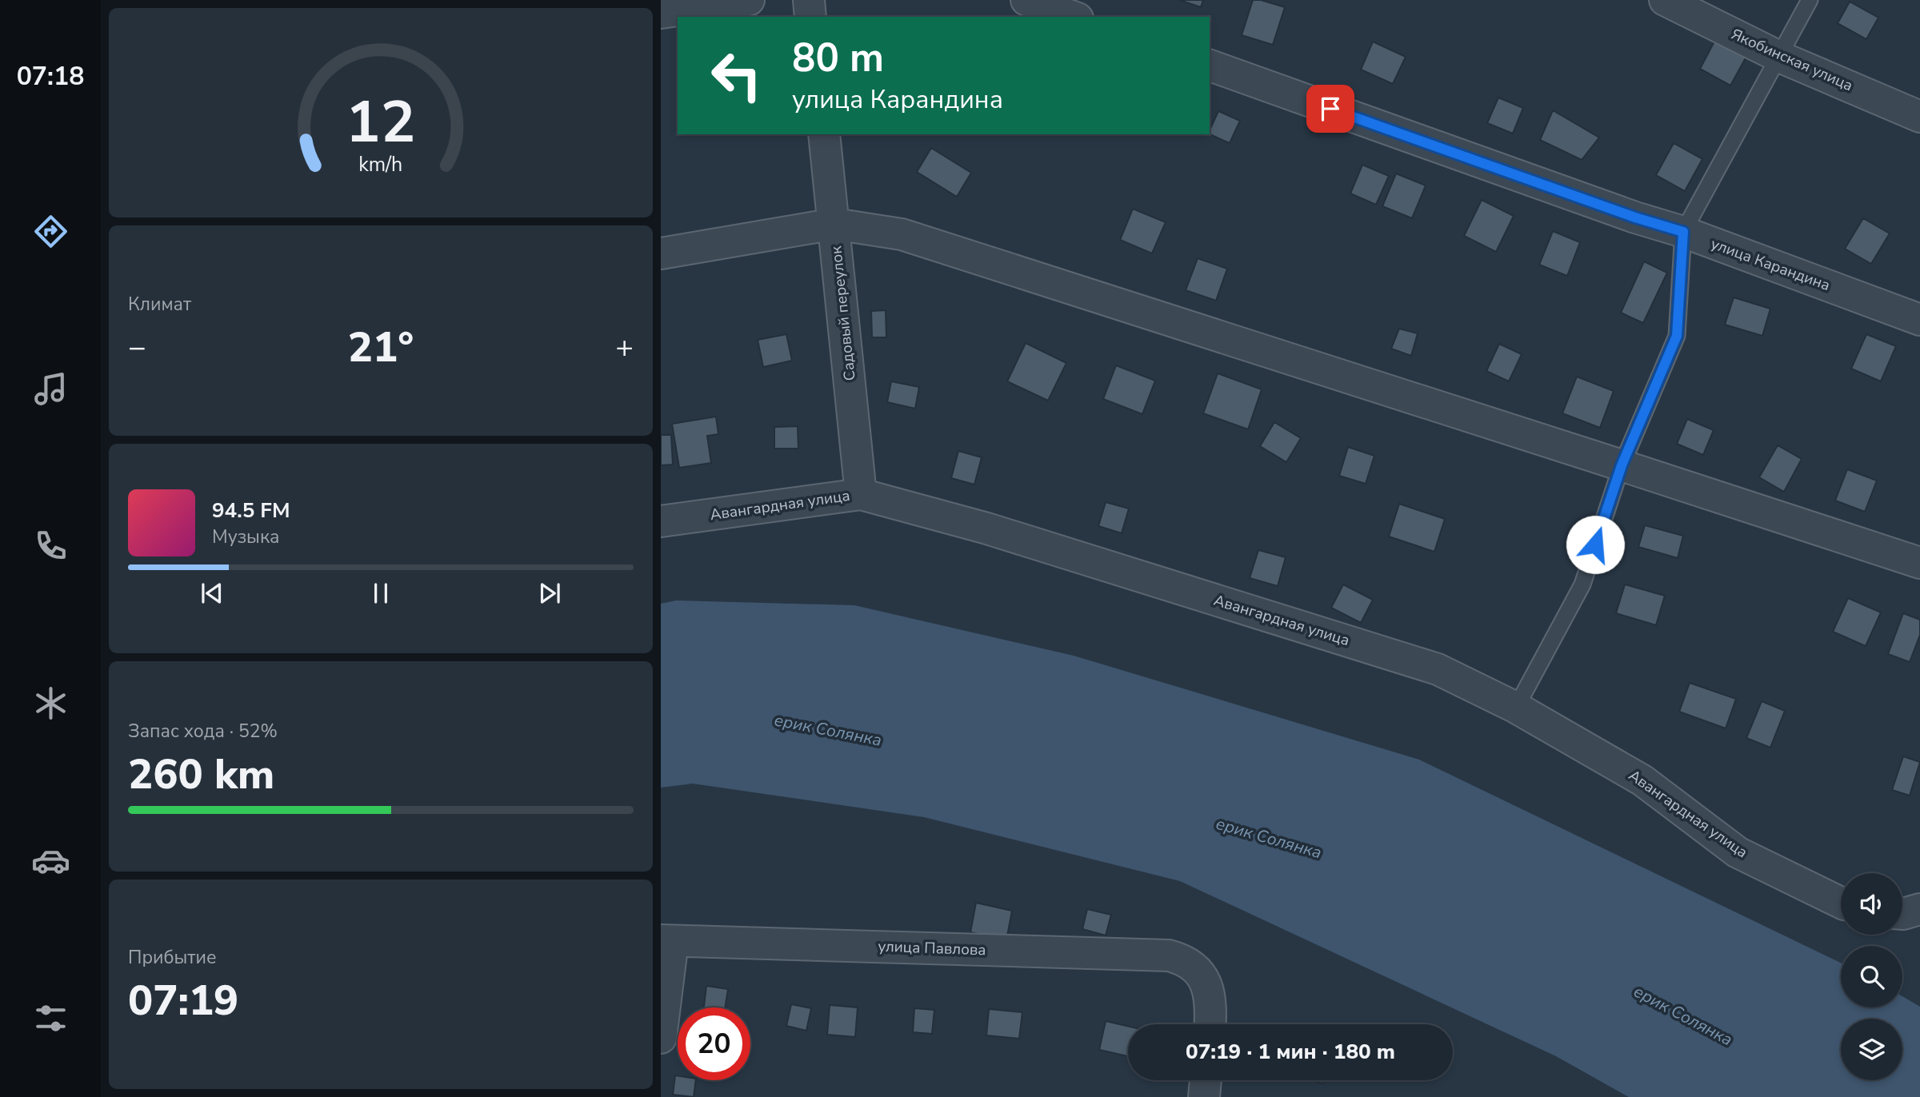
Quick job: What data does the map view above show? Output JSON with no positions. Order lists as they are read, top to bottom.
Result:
{
  "streets": {
    "street": [
      "Якобинская улица",
      "улица Карандина",
      "Садовый переулок",
      "Авангардная улица",
      "улица Павлова"
    ]
  },
  "crossings": [
    ["Садовый переулок", "Авангардная улица"]
  ],
  "water": ["ерик Солянка"],
  "page": {
    "tabs": "07:18",
    "turn": ["80 m", "улица Карандина"],
    "tile": [
      "Климат",
      ["Запас хода · 52%", "260 km"],
      ["Прибытие", "07:19"]
    ],
    "heat": ["−", "21°", "+"],
    "song": ["94.5 FM", "Музыка"],
    "limit": "20",
    "trip": "07:19 · 1 мин · 180 m",
    "gauge": ["12", "km/h"]
  }
}
